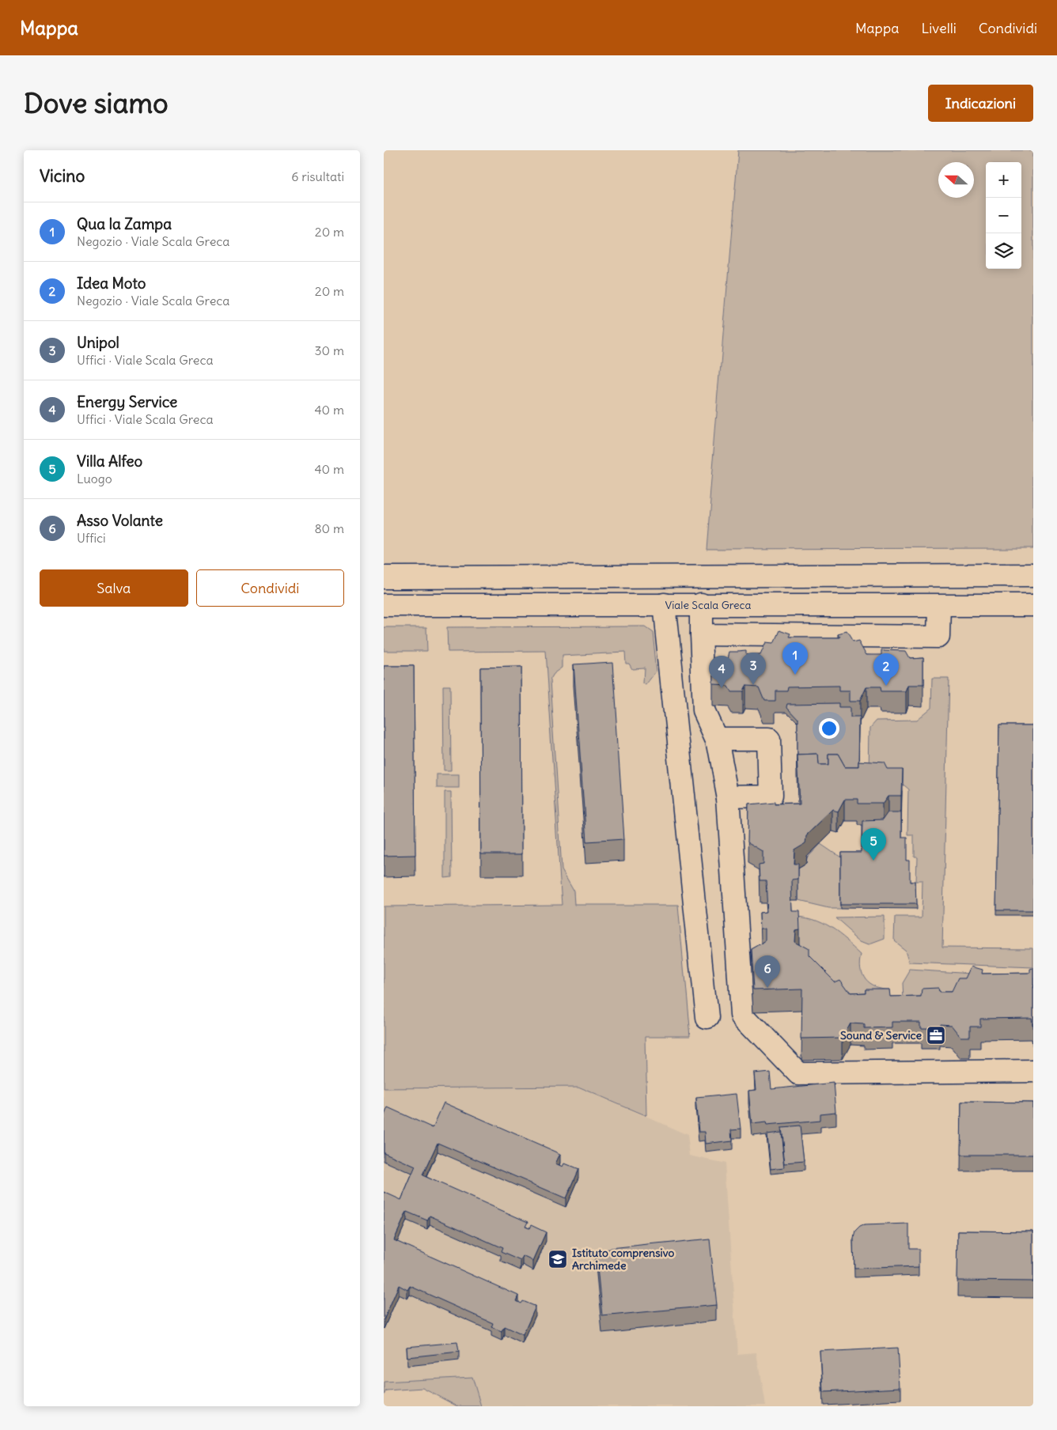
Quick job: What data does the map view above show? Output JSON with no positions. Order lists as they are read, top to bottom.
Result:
{
  "streets": {
    "main road": ["Viale Scala Greca"]
  },
  "places": {
    "office": ["Sound & Service"],
    "school or university": ["Istituto comprensivo Archimede"]
  },
  "north": "left",
  "page": {
    "header": "Mappa",
    "nav": ["Mappa", "Livelli", "Condividi"],
    "buttons": [
      "Indicazioni",
      ["Salva", "Condividi"]
    ],
    "title": "Dove siamo",
    "heading": ["Vicino", "6 risultati"],
    "map_buttons": ["+", "−"],
    "list": [
      {
        "mark": "1",
        "name": "Qua la Zampa",
        "note": "Negozio · Viale Scala Greca",
        "value": "20 m"
      },
      {
        "mark": "2",
        "name": "Idea Moto",
        "note": "Negozio · Viale Scala Greca",
        "value": "20 m"
      },
      {
        "mark": "3",
        "name": "Unipol",
        "note": "Uffici · Viale Scala Greca",
        "value": "30 m"
      },
      {
        "mark": "4",
        "name": "Energy Service",
        "note": "Uffici · Viale Scala Greca",
        "value": "40 m"
      },
      {
        "mark": "5",
        "name": "Villa Alfeo",
        "note": "Luogo",
        "value": "40 m"
      },
      {
        "mark": "6",
        "name": "Asso Volante",
        "note": "Uffici",
        "value": "80 m"
      }
    ],
    "pins": [
      "1",
      "3",
      "2",
      "4",
      "5",
      "6"
    ]
  }
}
